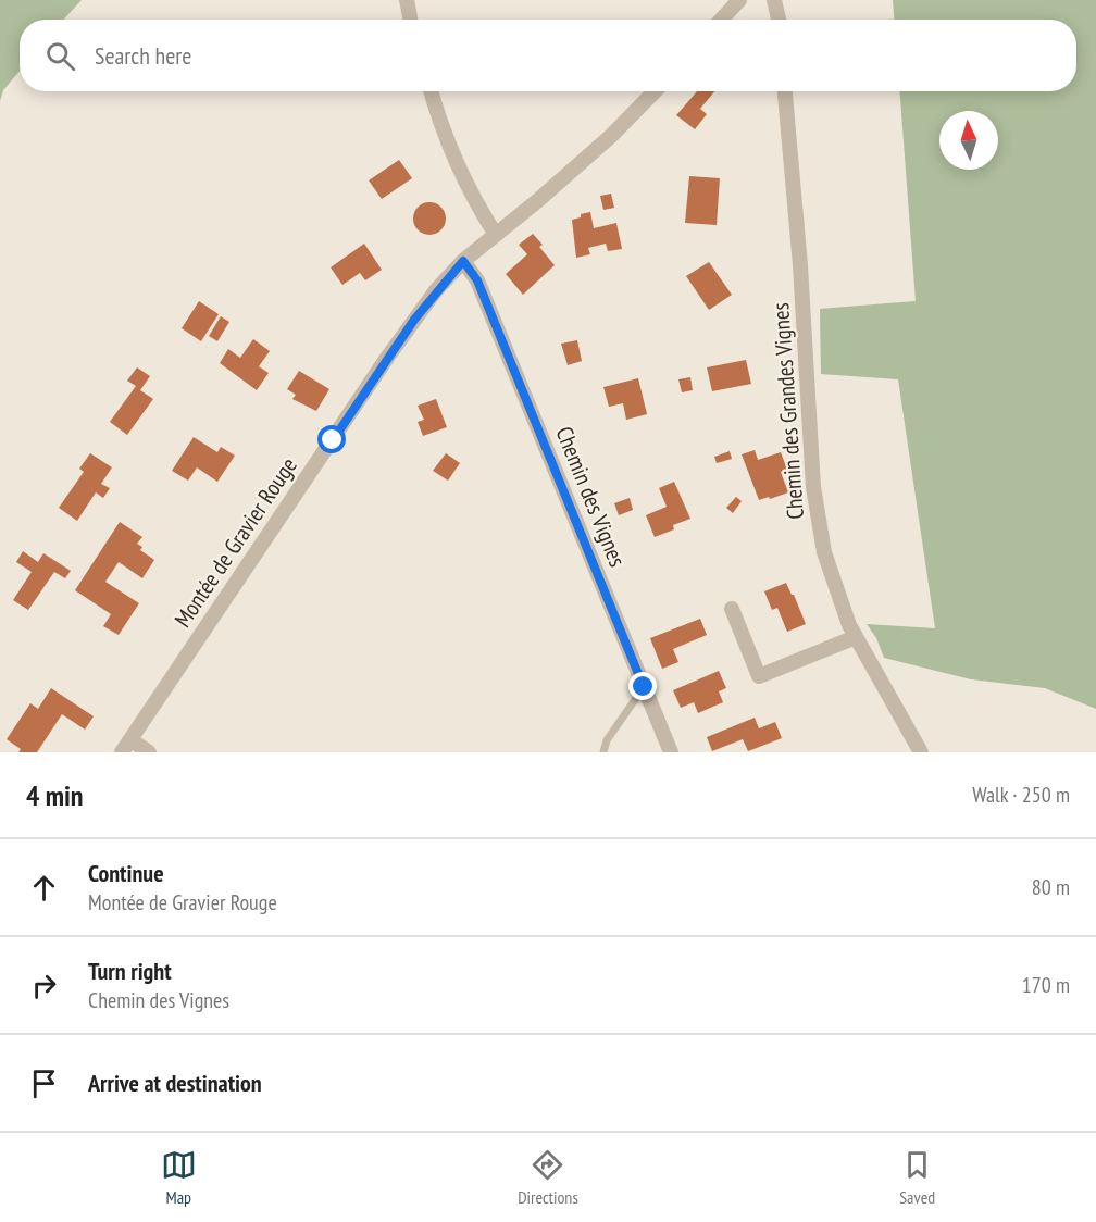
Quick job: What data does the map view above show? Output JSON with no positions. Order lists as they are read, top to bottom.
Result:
{
  "streets": {
    "street": ["Chemin des Grandes Vignes", "Chemin des Vignes", "Montée de Gravier Rouge"]
  },
  "crossings": [
    ["Chemin des Vignes", "Montée de Gravier Rouge"]
  ],
  "north": "top",
  "page": {
    "search": "Search here",
    "heading": ["4 min", "Walk · 250 m"],
    "list": [
      ["Continue", "Montée de Gravier Rouge", "80 m"],
      ["Turn right", "Chemin des Vignes", "170 m"],
      "Arrive at destination"
    ],
    "nav": ["Map", "Directions", "Saved"]
  }
}
